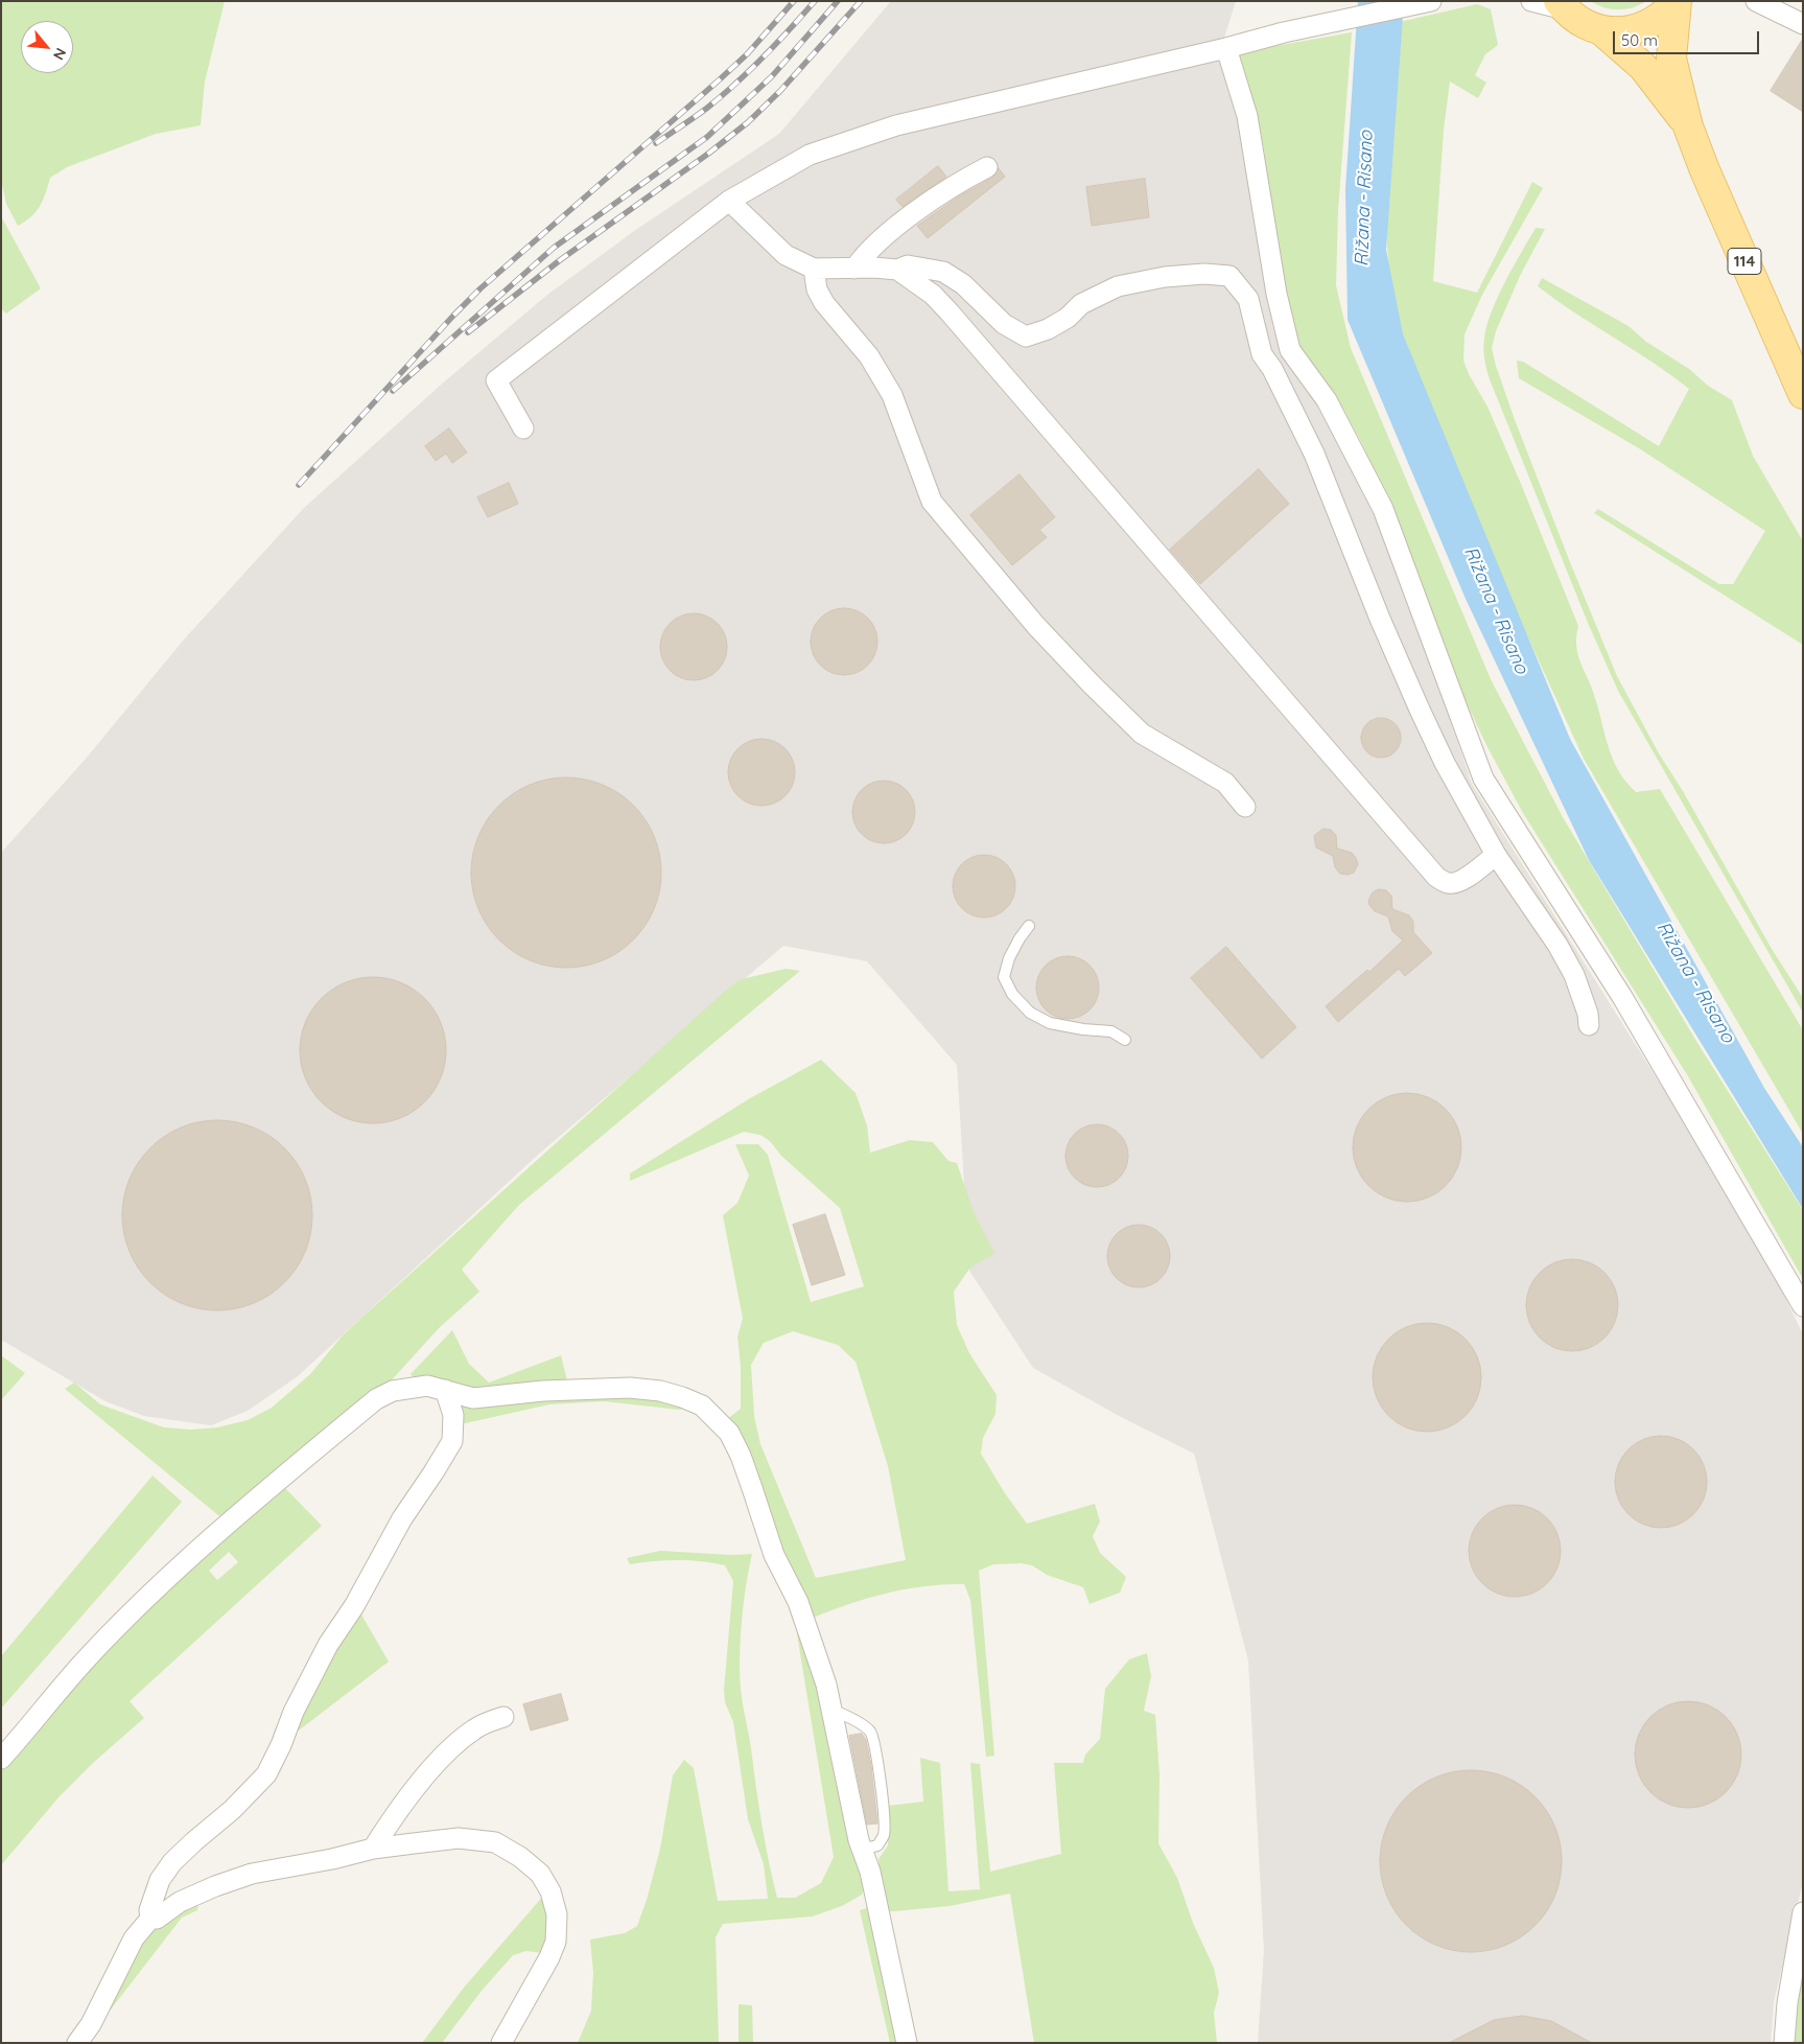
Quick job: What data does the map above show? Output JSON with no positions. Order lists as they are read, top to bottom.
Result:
{
  "streets": {
    "main road": ["114"]
  },
  "water": ["Rižana - Risano"],
  "scale_bar": "50 m",
  "north": "bottom right"
}
